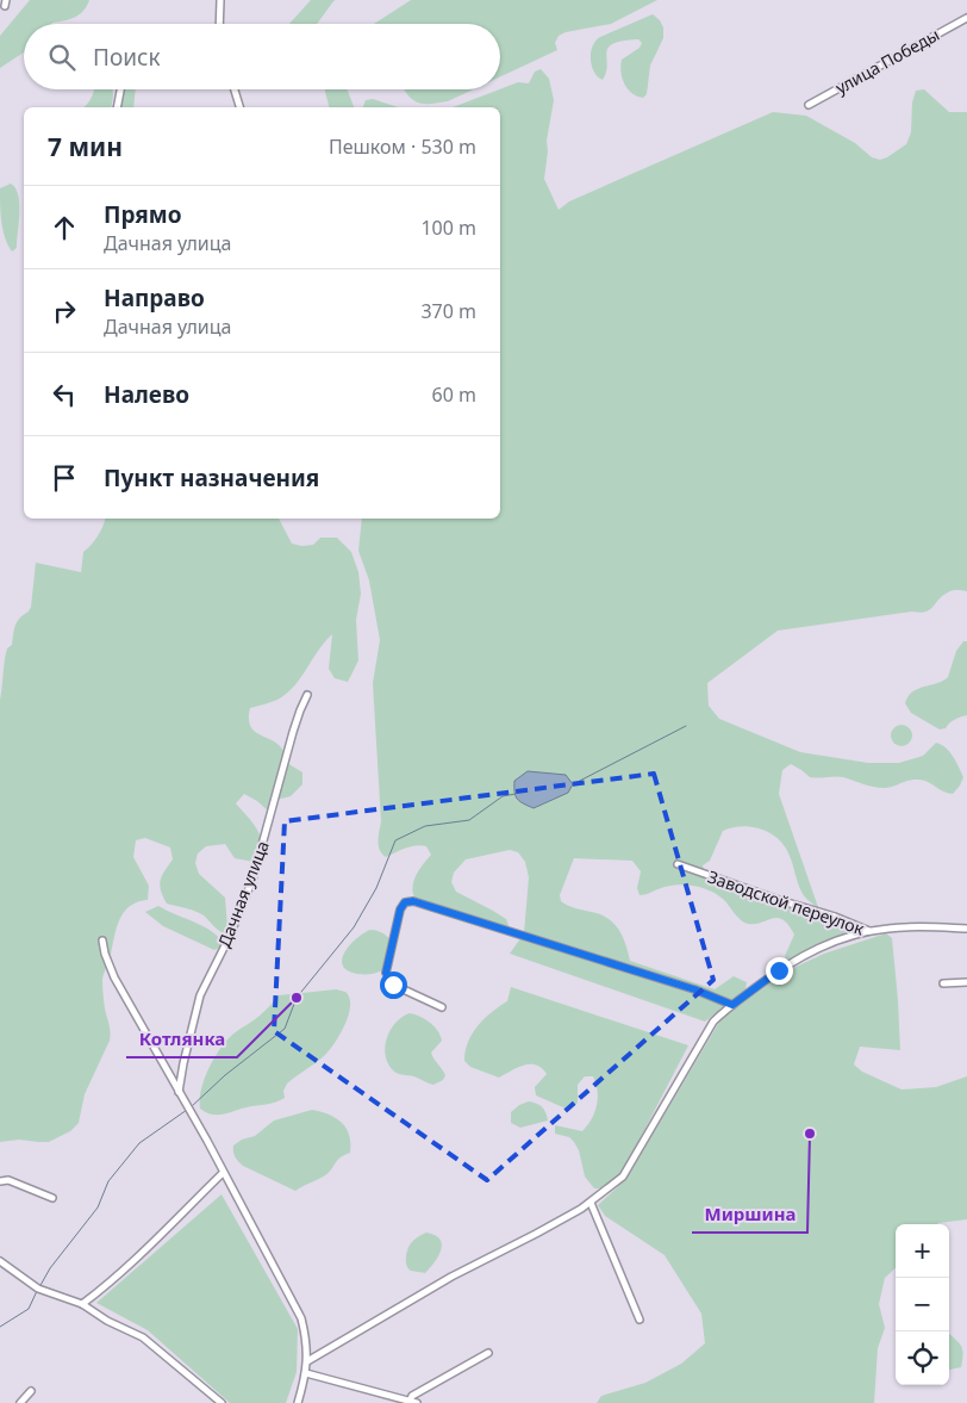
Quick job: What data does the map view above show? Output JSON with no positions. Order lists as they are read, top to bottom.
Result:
{
  "streets": {
    "street": ["улица Победы", "Дачная улица", "Заводской переулок"]
  },
  "places": ["Котлянка", "Миршина"],
  "page": {
    "search": "Поиск",
    "heading": ["7 мин", "Пешком · 530 m"],
    "list": [
      ["Прямо", "Дачная улица", "100 m"],
      ["Направо", "Дачная улица", "370 m"],
      ["Налево", "60 m"],
      "Пункт назначения"
    ],
    "map_buttons": ["+", "−"]
  }
}
